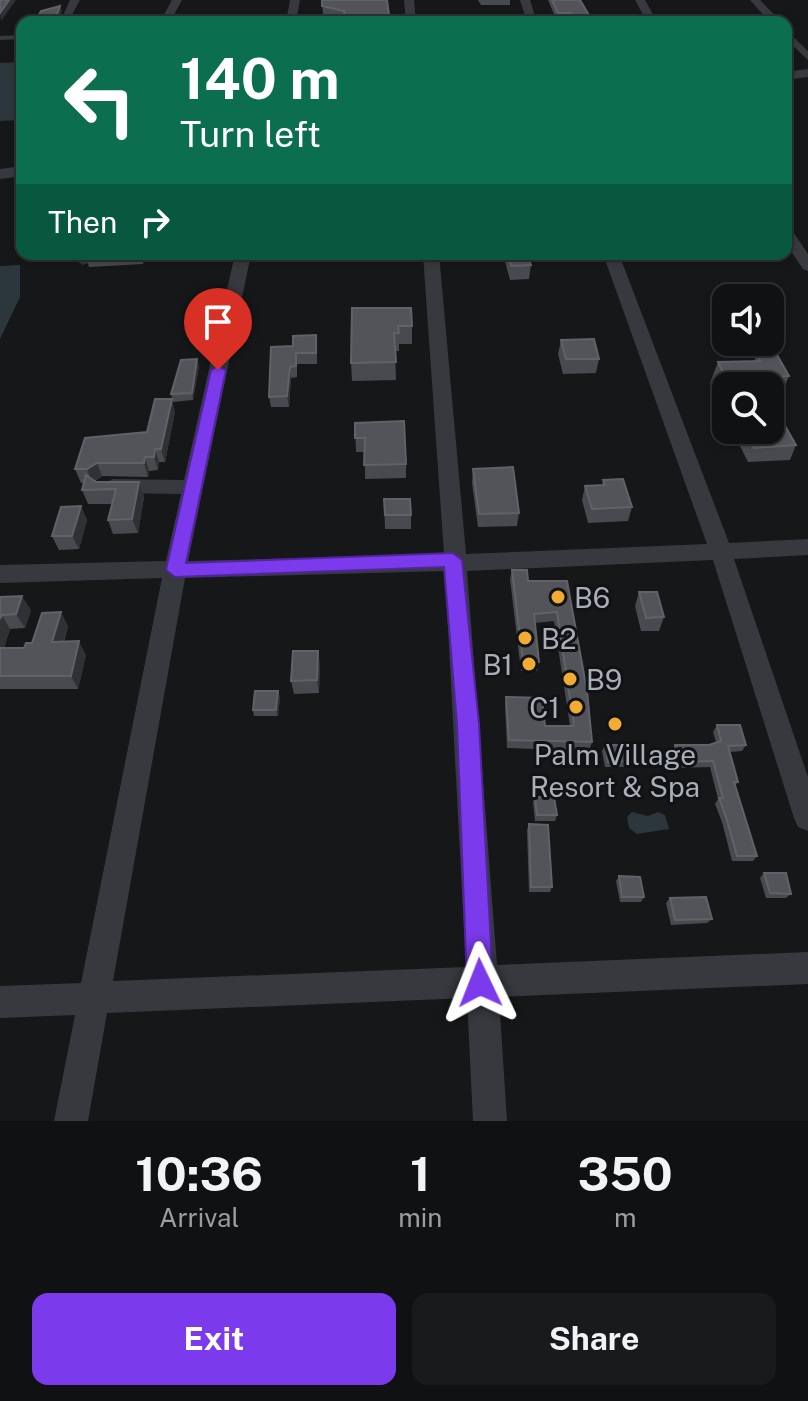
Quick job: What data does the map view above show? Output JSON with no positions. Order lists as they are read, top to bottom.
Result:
{
  "places": [
    "B6",
    "B2",
    "B1",
    "B9",
    "C1",
    "Palm Village Resort & Spa"
  ],
  "page": {
    "turn": ["140 m", "Turn left"],
    "then": "Then",
    "eta": [
      "10:36",
      "Arrival",
      "1",
      "min",
      "350",
      "m"
    ],
    "buttons": ["Exit", "Share"]
  }
}
